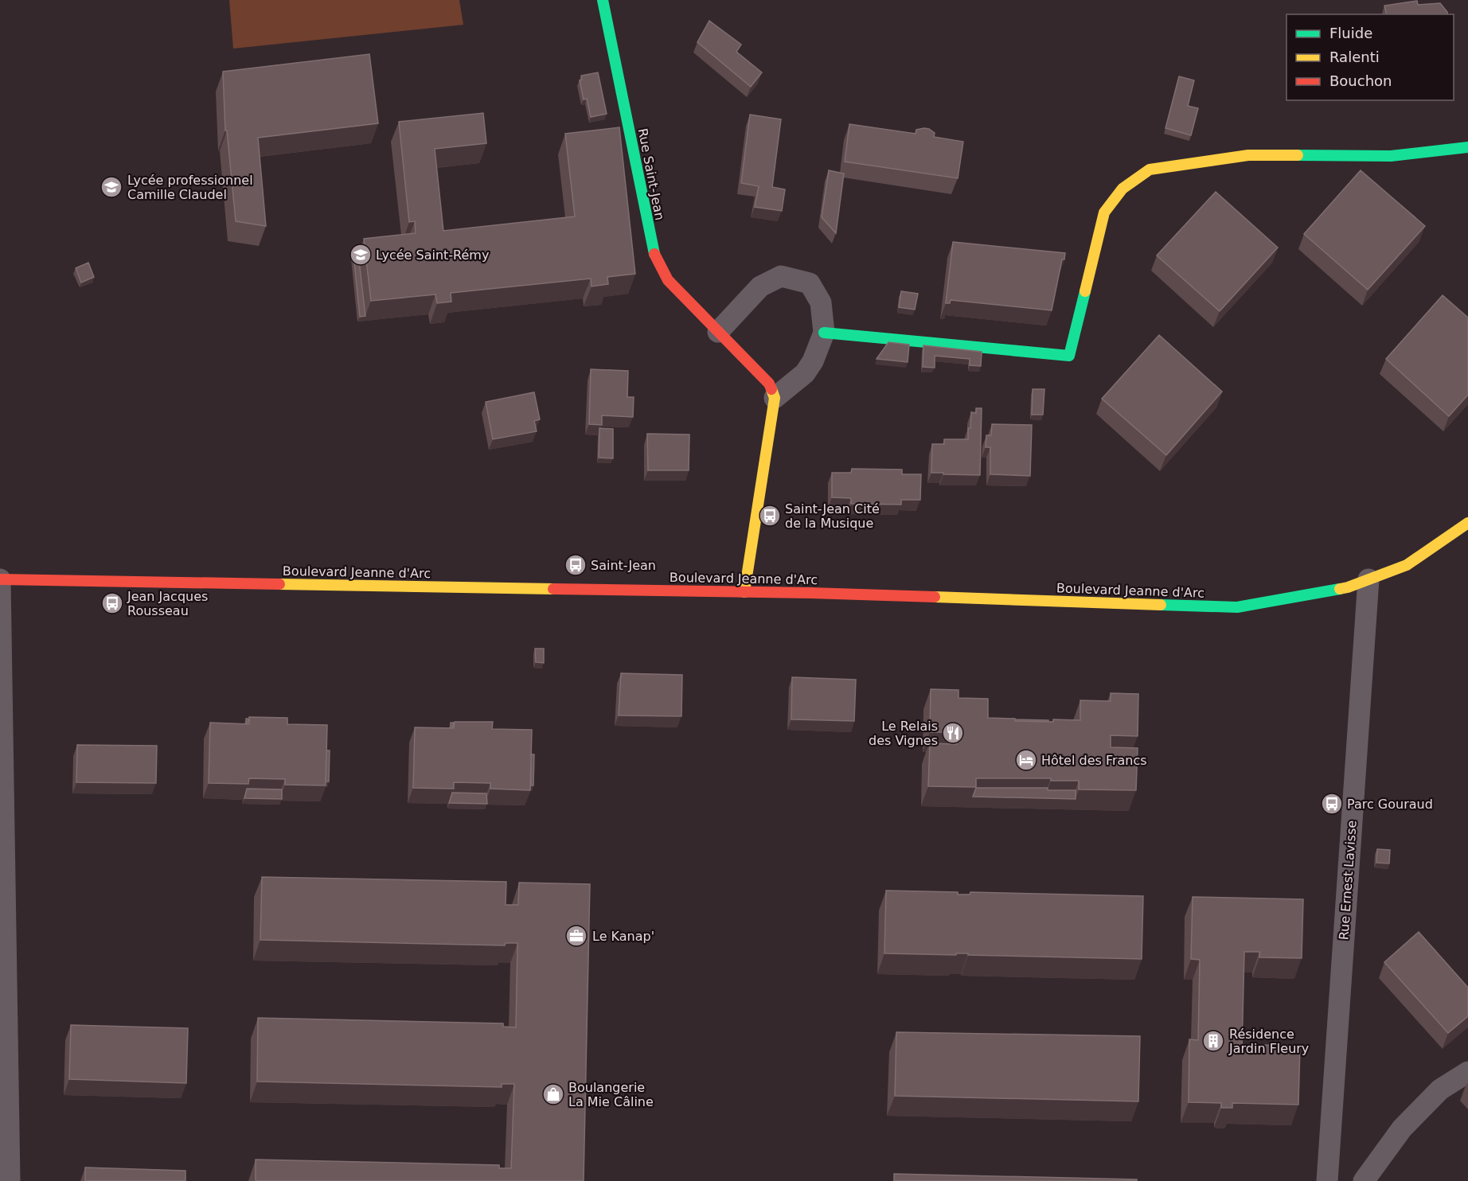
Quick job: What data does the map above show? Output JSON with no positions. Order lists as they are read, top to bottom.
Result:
{
  "streets": {
    "street": ["Rue Saint-Jean", "Boulevard Jeanne d'Arc", "Rue Ernest Lavisse"]
  },
  "crossings": [
    ["Boulevard Jeanne d'Arc", "Rue Ernest Lavisse"]
  ],
  "places": {
    "school or university": ["Lycée professionnel Camille Claudel", "Lycée Saint-Rémy"],
    "bus stop": [
      "Saint-Jean Cité de la Musique",
      "Saint-Jean",
      "Jean Jacques Rousseau",
      "Parc Gouraud"
    ],
    "restaurant": ["Le Relais des Vignes"],
    "hotel": ["Hôtel des Francs"],
    "office": ["Le Kanap'"],
    "building": ["Résidence Jardin Fleury"],
    "shop": ["Boulangerie La Mie Câline"]
  },
  "legend": ["Fluide", "Ralenti", "Bouchon"]
}
